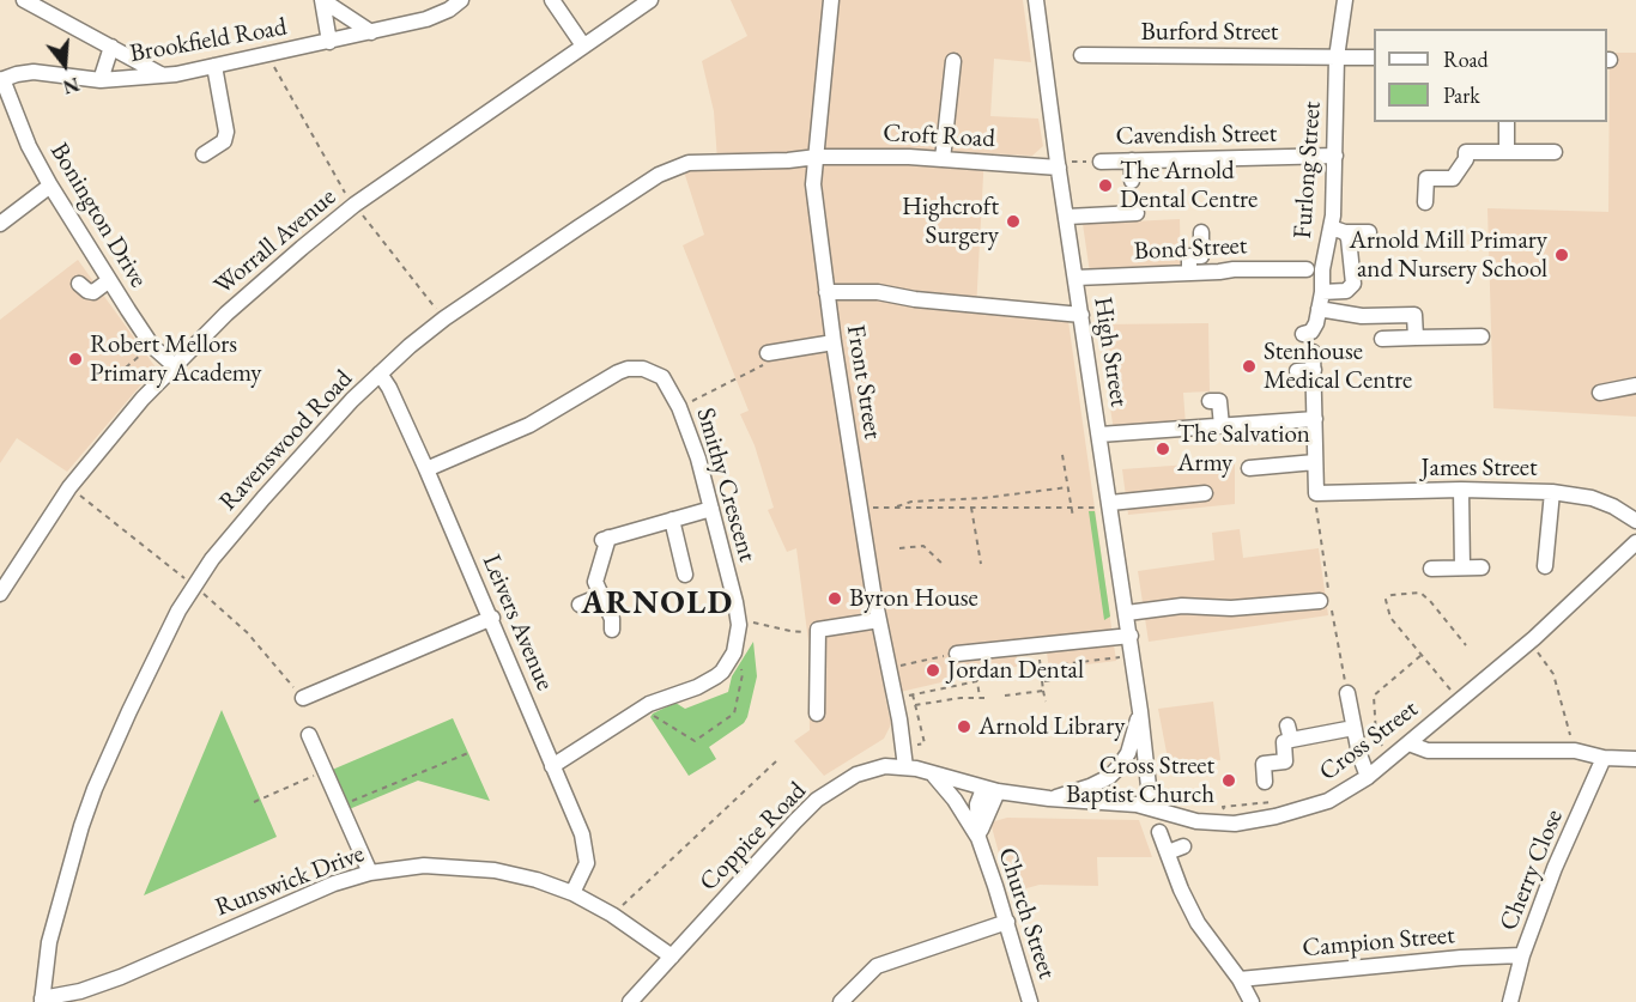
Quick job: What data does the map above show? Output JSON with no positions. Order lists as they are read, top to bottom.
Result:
{
  "streets": {
    "street": [
      "Burford Street",
      "Brookfield Road",
      "Cavendish Street",
      "Croft Road",
      "Furlong Street",
      "Bonington Drive",
      "Worrall Avenue",
      "Bond Street",
      "High Street",
      "Front Street",
      "Ravenswood Road",
      "James Street",
      "Smithy Crescent",
      "Leivers Avenue",
      "Cross Street",
      "Coppice Road",
      "Cherry Close",
      "Runswick Drive",
      "Church Street",
      "Campion Street"
    ]
  },
  "crossings": [
    ["Burford Street", "Furlong Street"],
    ["Brookfield Road", "Bonington Drive"],
    ["Cavendish Street", "Furlong Street"],
    ["Croft Road", "High Street"],
    ["Croft Road", "Front Street"],
    ["Croft Road", "Ravenswood Road"],
    ["Bonington Drive", "Worrall Avenue"],
    ["Bond Street", "High Street"],
    ["High Street", "Cross Street"],
    ["Front Street", "Ravenswood Road"],
    ["Front Street", "Coppice Road"],
    ["Ravenswood Road", "Leivers Avenue"],
    ["Ravenswood Road", "Runswick Drive"],
    ["Smithy Crescent", "Leivers Avenue"],
    ["Leivers Avenue", "Runswick Drive"],
    ["Cross Street", "Coppice Road"],
    ["Cross Street", "Church Street"],
    ["Coppice Road", "Runswick Drive"],
    ["Coppice Road", "Church Street"],
    ["Cherry Close", "Campion Street"]
  ],
  "districts": ["ARNOLD"],
  "places": [
    "The Arnold Dental Centre",
    "Highcroft Surgery",
    "Arnold Mill Primary and Nursery School",
    "Robert Mellors Primary Academy",
    "Stenhouse Medical Centre",
    "The Salvation Army",
    "Byron House",
    "Jordan Dental",
    "Arnold Library",
    "Cross Street Baptist Church"
  ],
  "legend": ["Road", "Park"],
  "north": "bottom"
}
